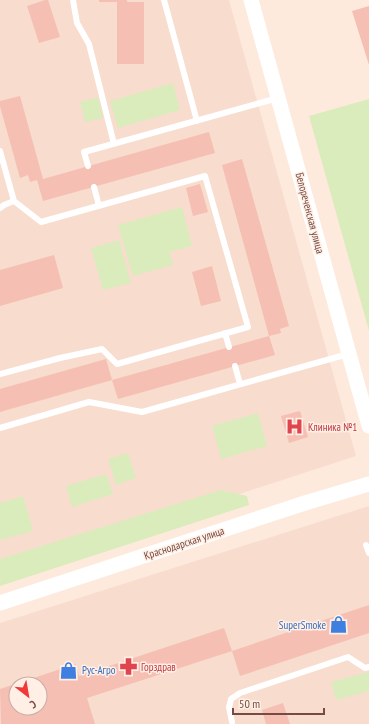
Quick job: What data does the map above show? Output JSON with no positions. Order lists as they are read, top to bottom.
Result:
{
  "streets": {
    "street": ["Белореченская улица", "Краснодарская улица"]
  },
  "places": {
    "hospital": ["Клиника №1"],
    "shop": ["SuperSmoke", "Рус-Агро"],
    "pharmacy": ["Горздрав"]
  },
  "scale_bar": "50 m",
  "north": "bottom right"
}
